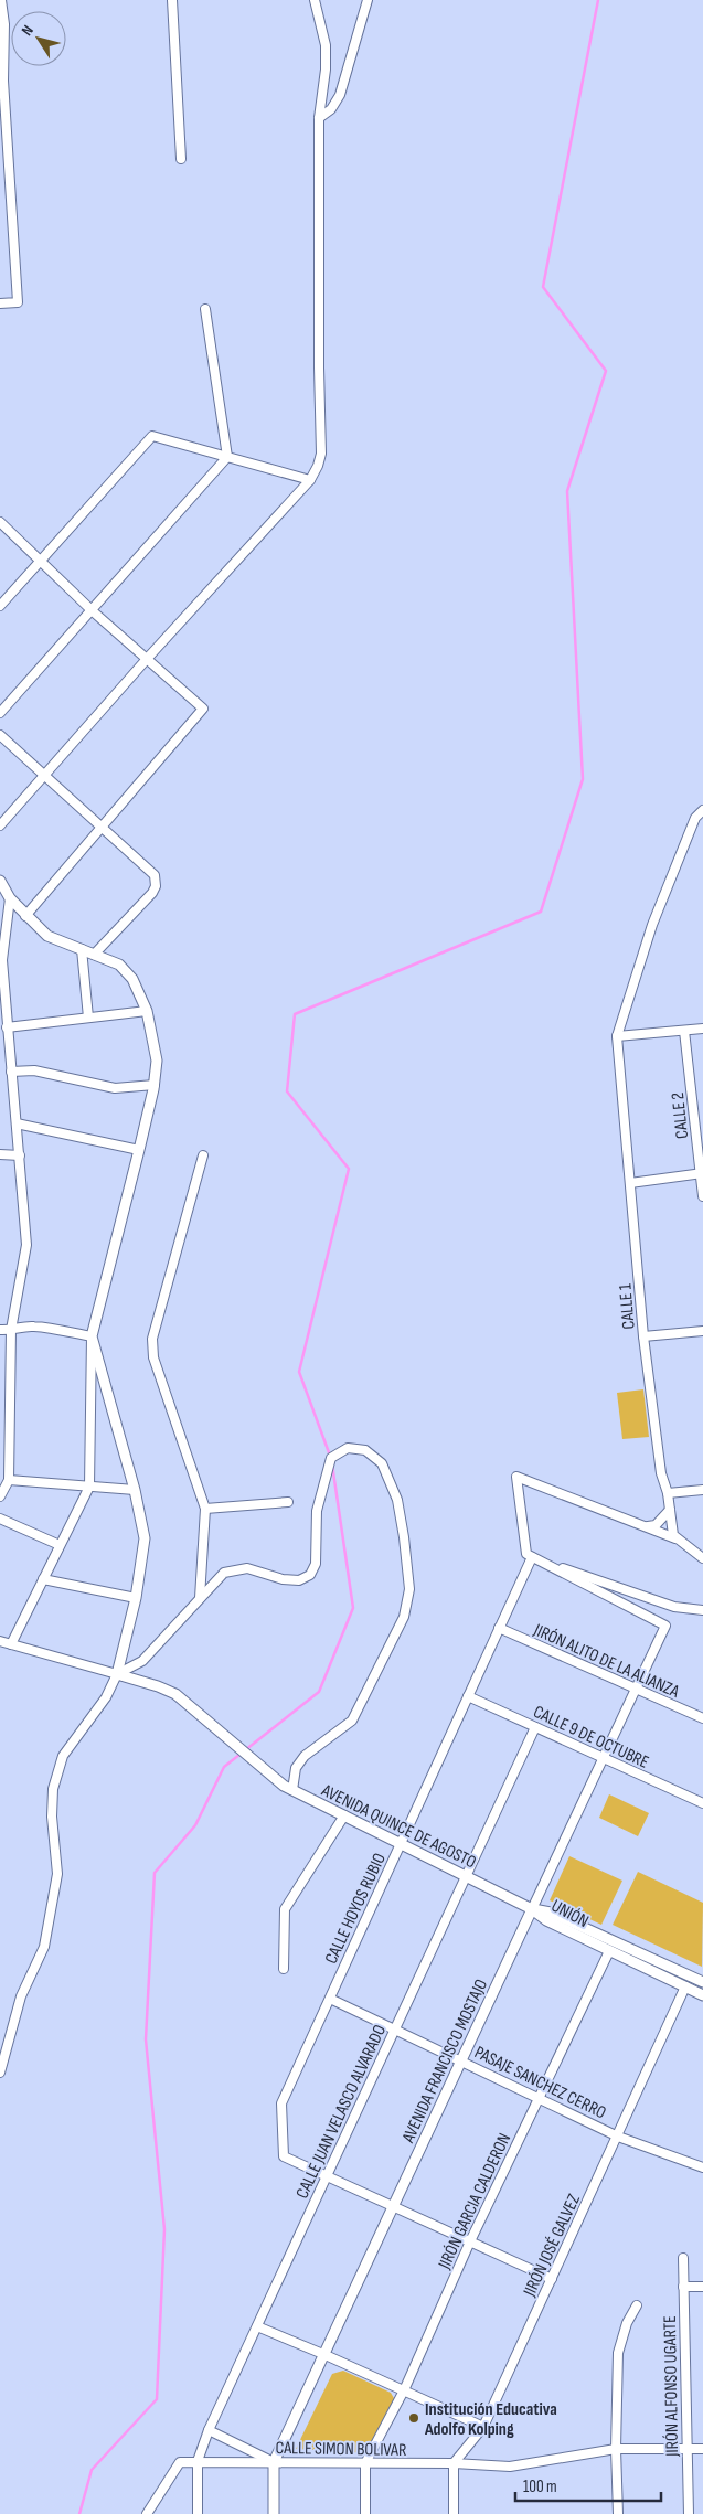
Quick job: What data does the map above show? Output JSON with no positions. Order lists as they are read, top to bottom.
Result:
{
  "streets": {
    "street": [
      "CALLE 2",
      "CALLE 1",
      "JIRÓN ALITO DE LA ALIANZA",
      "CALLE 9 DE OCTUBRE",
      "AVENIDA QUINCE DE AGOSTO",
      "CALLE HOYOS RUBIO",
      "UNIÓN",
      "AVENIDA FRANCISCO MOSTAJO",
      "PASAJE SANCHEZ CERRO",
      "CALLE JUAN VELASCO ALVARADO",
      "JIRÓN GARCIA CALDERON",
      "JIRÓN JOSÉ GALVEZ",
      "JIRÓN ALFONSO UGARTE",
      "CALLE SIMON BOLIVAR"
    ]
  },
  "crossings": [
    ["JIRÓN ALITO DE LA ALIANZA", "CALLE HOYOS RUBIO"],
    ["JIRÓN ALITO DE LA ALIANZA", "AVENIDA FRANCISCO MOSTAJO"],
    ["CALLE 9 DE OCTUBRE", "CALLE HOYOS RUBIO"],
    ["CALLE 9 DE OCTUBRE", "AVENIDA FRANCISCO MOSTAJO"],
    ["CALLE 9 DE OCTUBRE", "CALLE JUAN VELASCO ALVARADO"],
    ["AVENIDA QUINCE DE AGOSTO", "CALLE HOYOS RUBIO"],
    ["AVENIDA QUINCE DE AGOSTO", "UNIÓN"],
    ["AVENIDA QUINCE DE AGOSTO", "AVENIDA FRANCISCO MOSTAJO"],
    ["AVENIDA QUINCE DE AGOSTO", "CALLE JUAN VELASCO ALVARADO"],
    ["CALLE HOYOS RUBIO", "AVENIDA FRANCISCO MOSTAJO"],
    ["CALLE HOYOS RUBIO", "PASAJE SANCHEZ CERRO"],
    ["CALLE HOYOS RUBIO", "CALLE JUAN VELASCO ALVARADO"],
    ["UNIÓN", "AVENIDA FRANCISCO MOSTAJO"],
    ["UNIÓN", "JIRÓN GARCIA CALDERON"],
    ["UNIÓN", "JIRÓN JOSÉ GALVEZ"],
    ["AVENIDA FRANCISCO MOSTAJO", "PASAJE SANCHEZ CERRO"],
    ["AVENIDA FRANCISCO MOSTAJO", "CALLE SIMON BOLIVAR"],
    ["PASAJE SANCHEZ CERRO", "CALLE JUAN VELASCO ALVARADO"],
    ["PASAJE SANCHEZ CERRO", "JIRÓN GARCIA CALDERON"],
    ["PASAJE SANCHEZ CERRO", "JIRÓN JOSÉ GALVEZ"],
    ["CALLE JUAN VELASCO ALVARADO", "CALLE SIMON BOLIVAR"],
    ["JIRÓN GARCIA CALDERON", "CALLE SIMON BOLIVAR"],
    ["JIRÓN JOSÉ GALVEZ", "CALLE SIMON BOLIVAR"],
    ["JIRÓN ALFONSO UGARTE", "CALLE SIMON BOLIVAR"]
  ],
  "places": ["Institución Educativa Adolfo Kolping"],
  "scale_bar": "100 m",
  "north": "top left"
}
